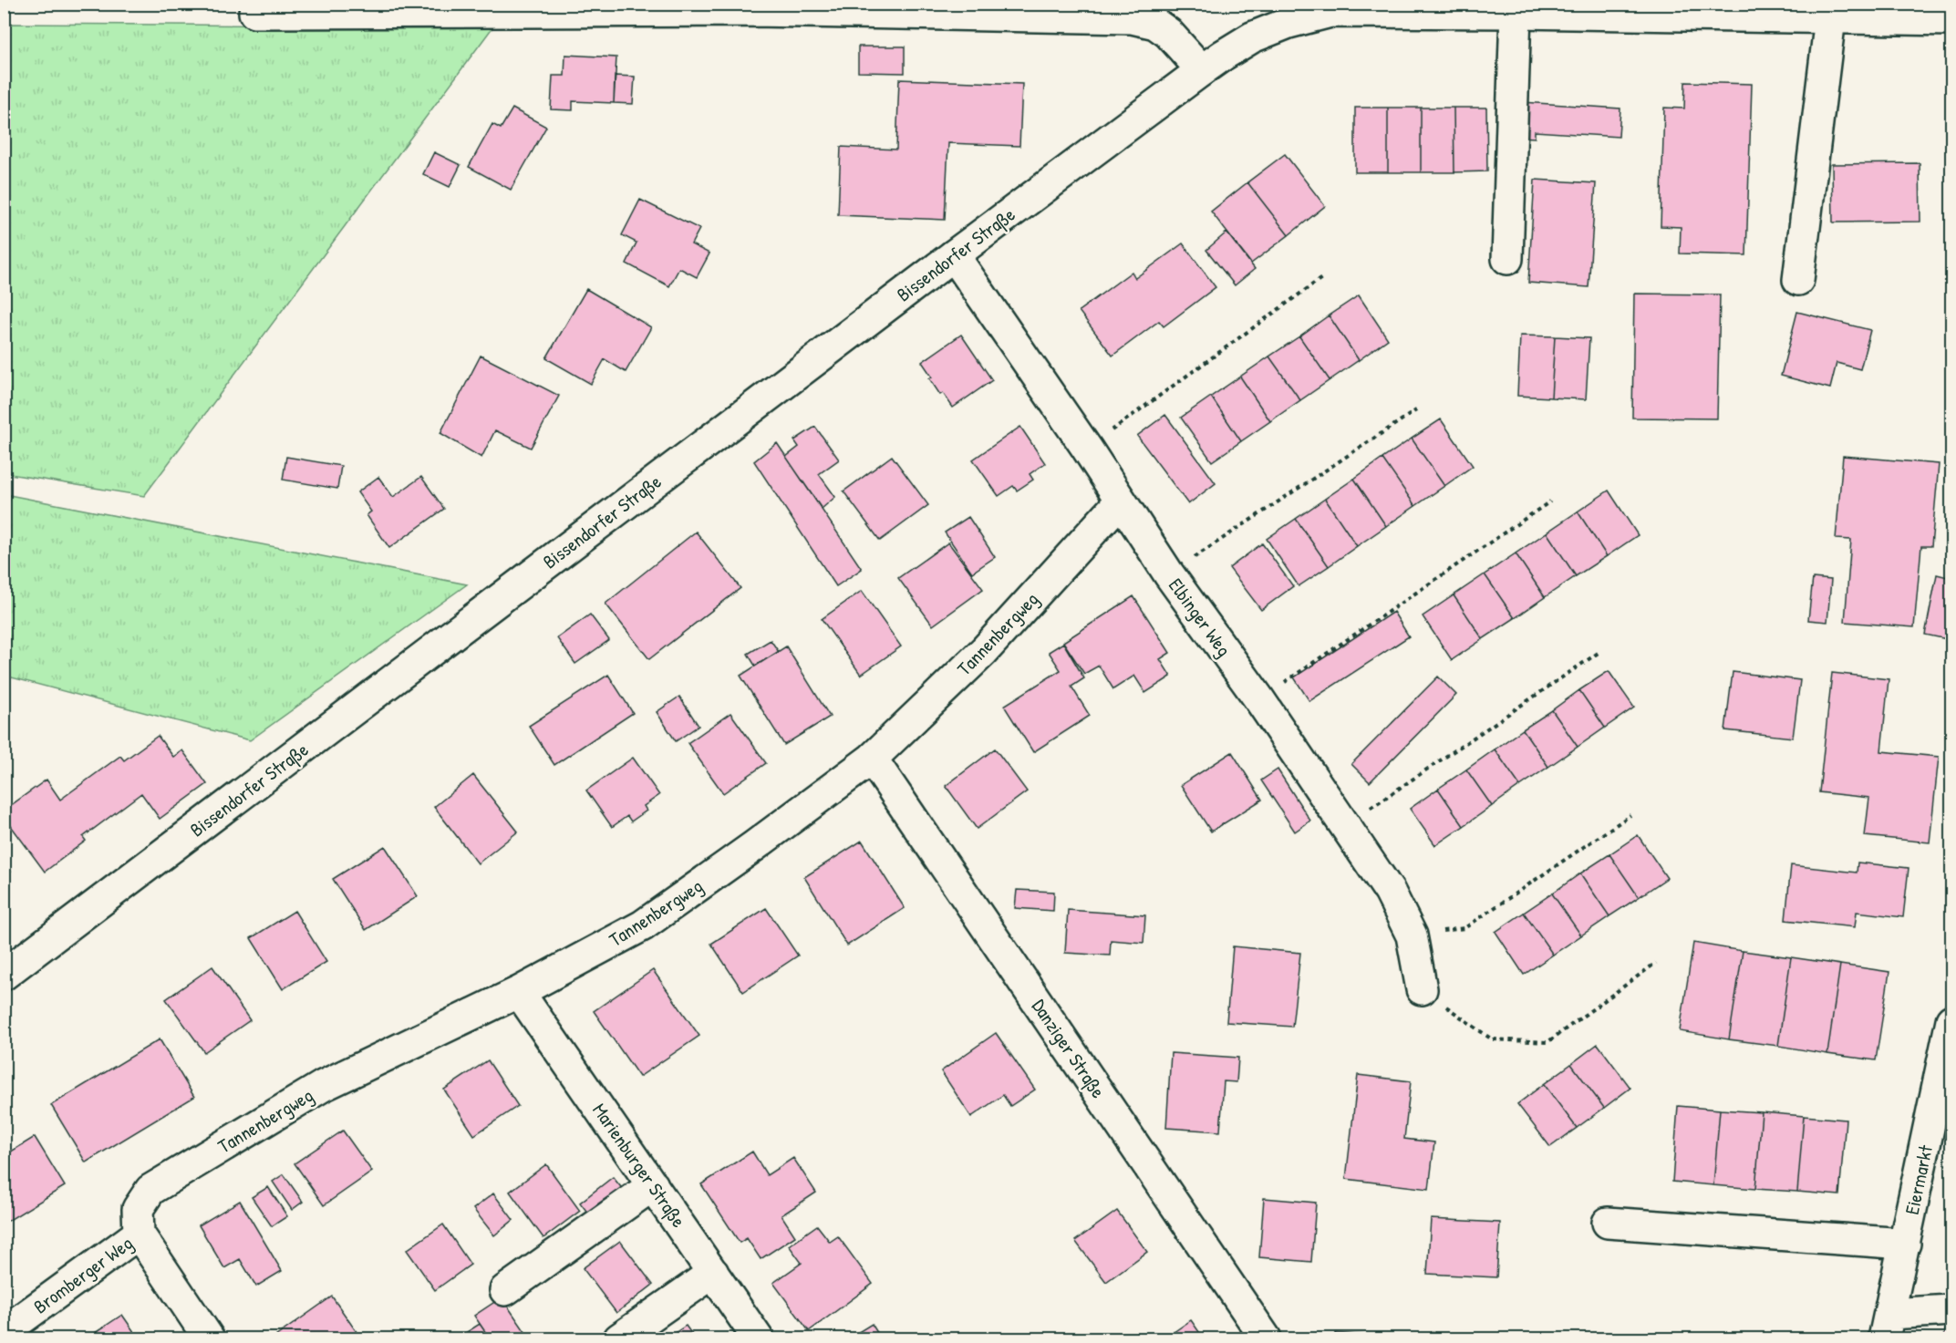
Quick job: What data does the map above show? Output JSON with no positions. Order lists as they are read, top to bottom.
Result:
{
  "streets": {
    "street": [
      "Bissendorfer Straße",
      "Elbinger Weg",
      "Tannenbergweg",
      "Danziger Straße",
      "Marienburger Straße",
      "Eiermarkt",
      "Bromberger Weg"
    ]
  },
  "crossings": [
    ["Bissendorfer Straße", "Elbinger Weg"],
    ["Elbinger Weg", "Tannenbergweg"],
    ["Tannenbergweg", "Danziger Straße"],
    ["Tannenbergweg", "Marienburger Straße"],
    ["Tannenbergweg", "Bromberger Weg"]
  ]
}
